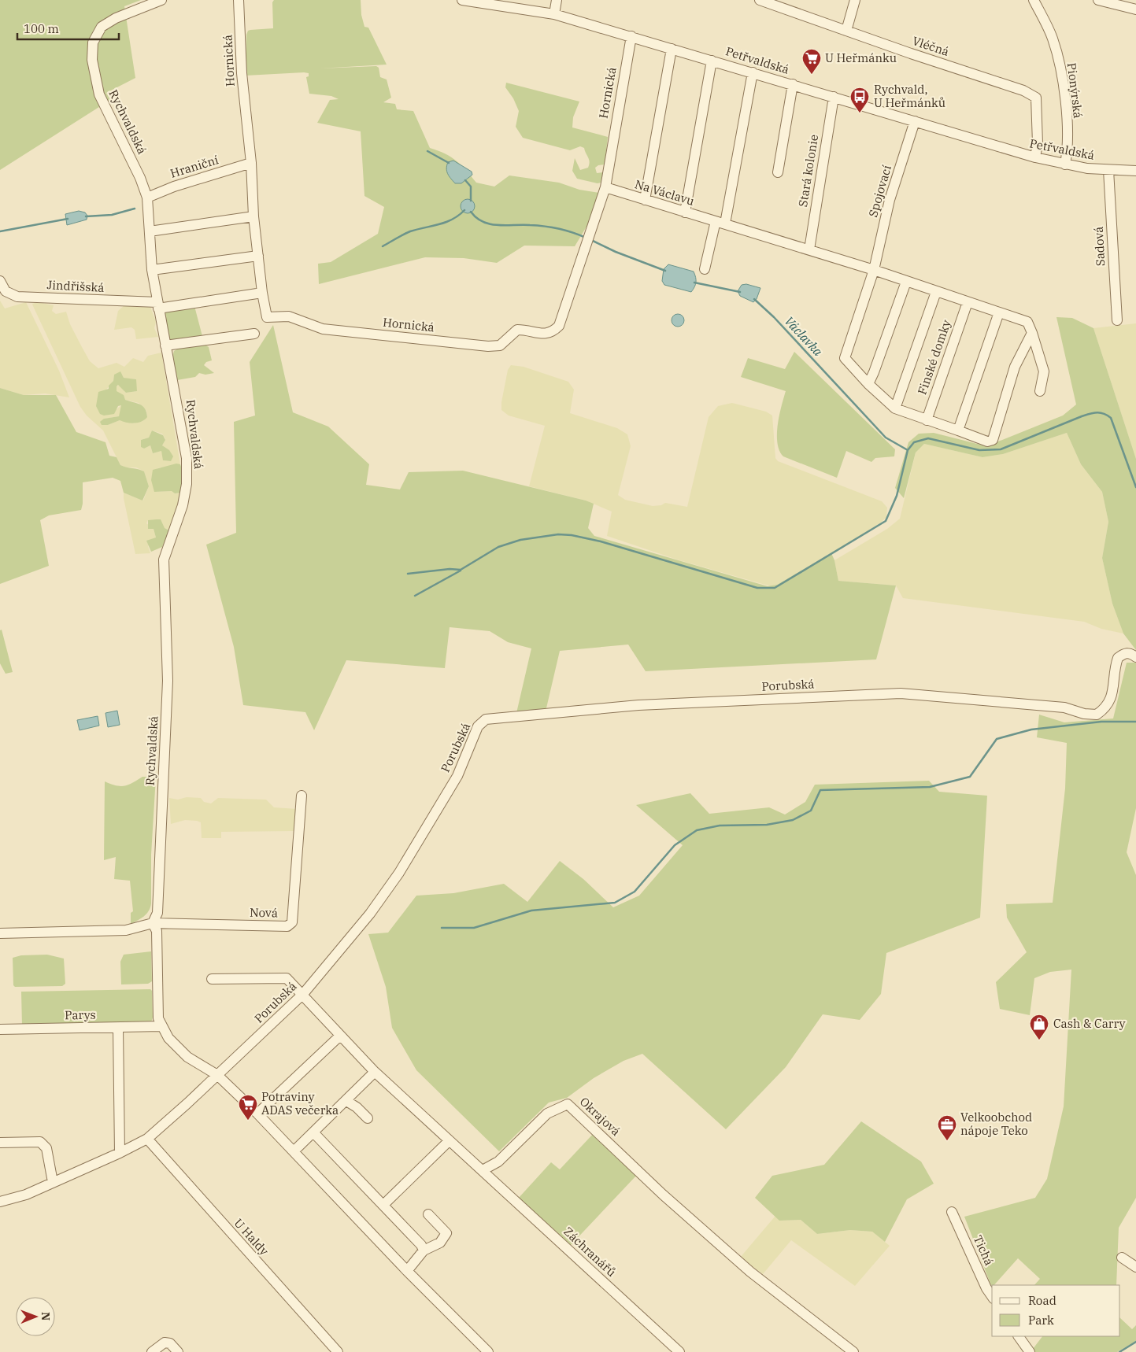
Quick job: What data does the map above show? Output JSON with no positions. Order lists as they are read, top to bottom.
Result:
{
  "streets": {
    "street": [
      "Vléčná",
      "Hornická",
      "Petřvaldská",
      "Pionýrská",
      "Rychvaldská",
      "Hraniční",
      "Stará kolonie",
      "Spojovací",
      "Na Václavu",
      "Sadová",
      "Jindřišská",
      "Finské domky",
      "Porubská",
      "Nová",
      "Parys",
      "Okrajová",
      "U Haldy",
      "Tichá",
      "Záchranářů"
    ]
  },
  "crossings": [
    ["Vléčná", "Petřvaldská"],
    ["Hornická", "Petřvaldská"],
    ["Hornická", "Hraniční"],
    ["Hornická", "Na Václavu"],
    ["Hornická", "Jindřišská"],
    ["Petřvaldská", "Pionýrská"],
    ["Petřvaldská", "Stará kolonie"],
    ["Petřvaldská", "Spojovací"],
    ["Petřvaldská", "Sadová"],
    ["Rychvaldská", "Hraniční"],
    ["Rychvaldská", "Jindřišská"],
    ["Rychvaldská", "Porubská"],
    ["Rychvaldská", "Nová"],
    ["Rychvaldská", "Parys"],
    ["Stará kolonie", "Na Václavu"],
    ["Porubská", "U Haldy"],
    ["Okrajová", "Záchranářů"]
  ],
  "water": ["Václavka"],
  "places": {
    "supermarket": ["U Heřmánku", "Potraviny ADAS večerka"],
    "bus stop": ["Rychvald, U Heřmánků"],
    "shop": ["Cash & Carry"],
    "office": ["Velkoobchod nápoje Teko"]
  },
  "legend": ["Road", "Park"],
  "scale_bar": "100 m",
  "north": "right"
}
